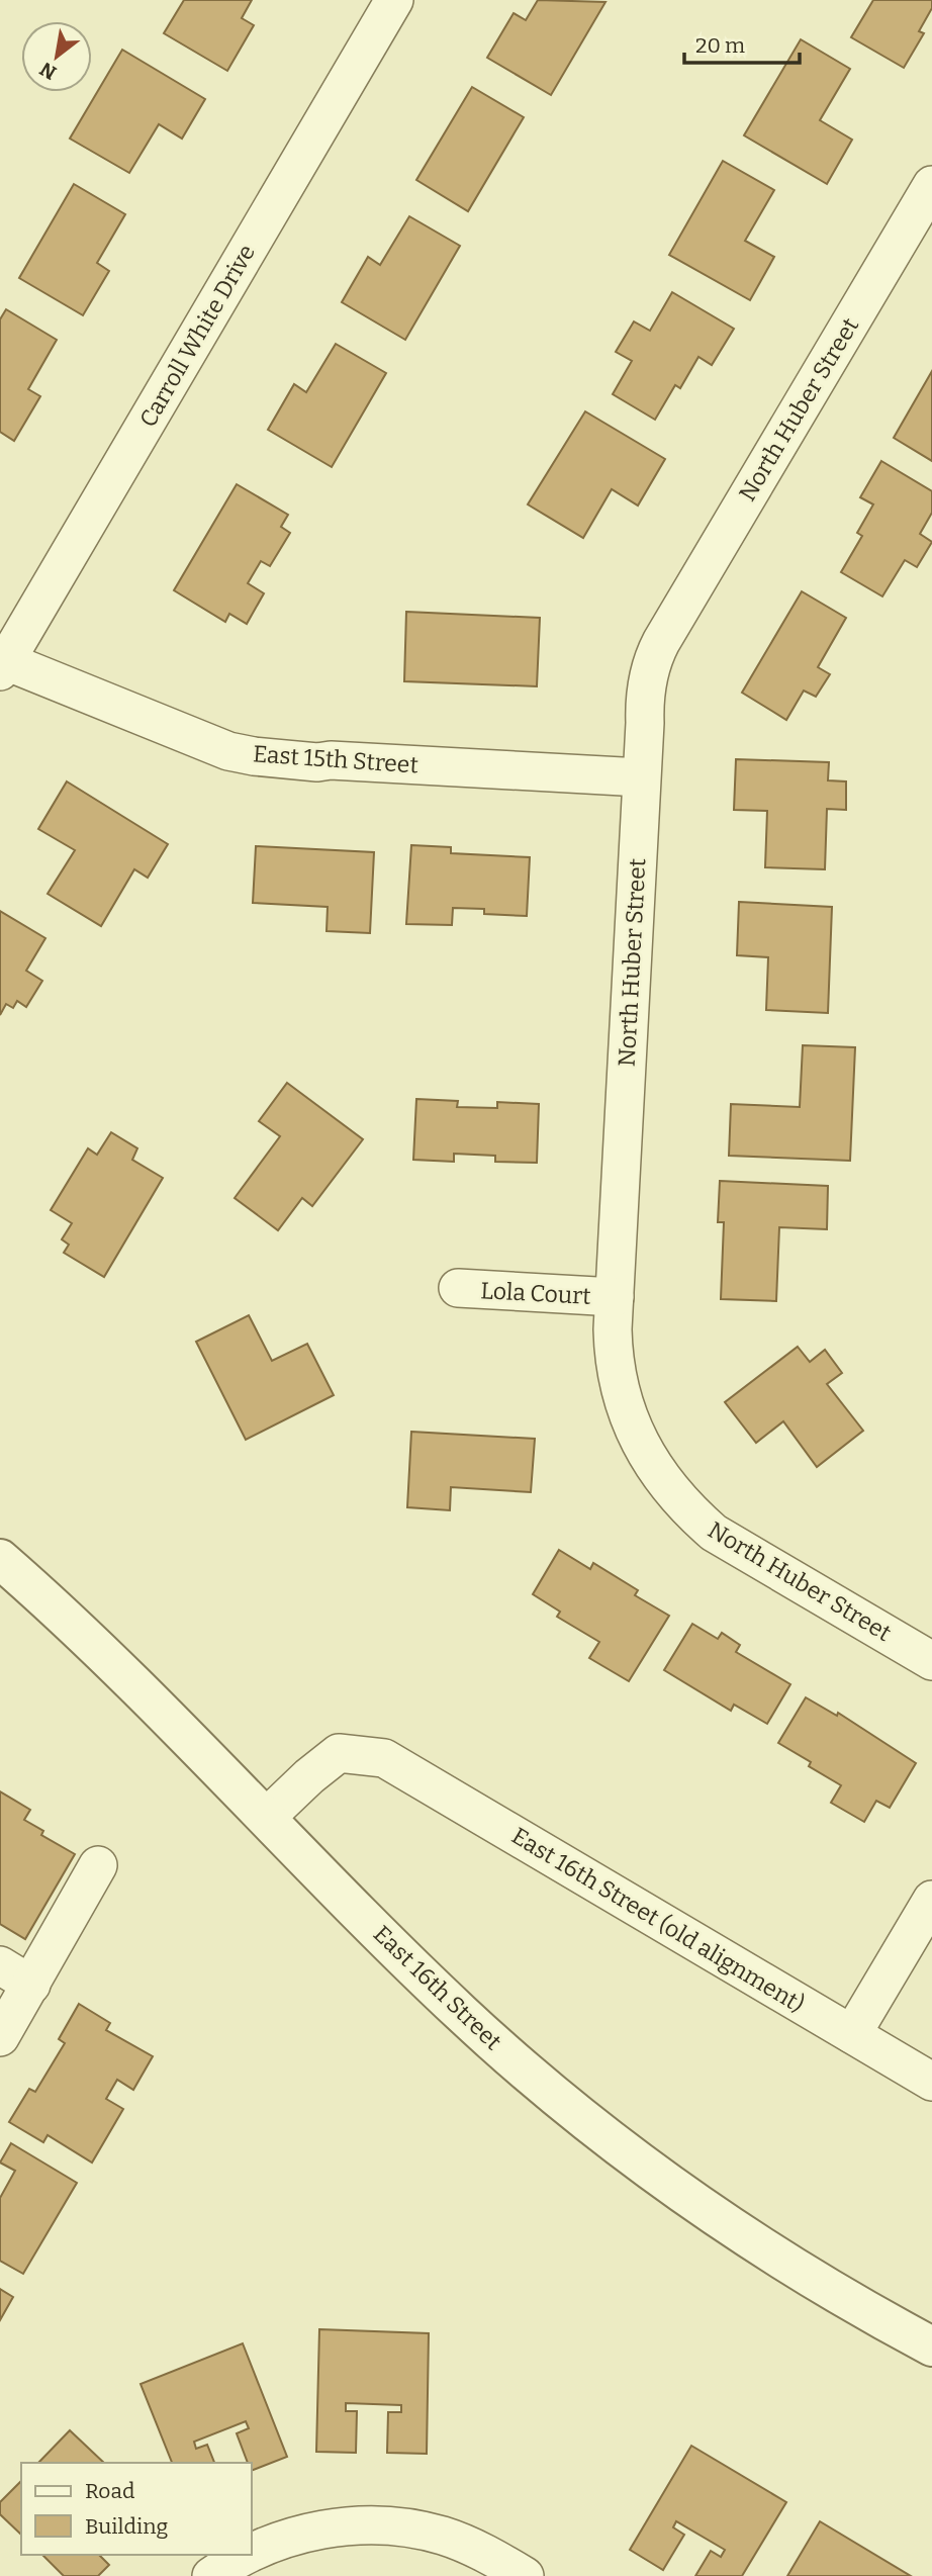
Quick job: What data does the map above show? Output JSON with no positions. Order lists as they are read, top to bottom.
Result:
{
  "streets": {
    "street": [
      "Carroll White Drive",
      "North Huber Street",
      "East 15th Street",
      "Lola Court",
      "East 16th Street (old alignment)",
      "East 16th Street"
    ]
  },
  "crossings": [
    ["Carroll White Drive", "East 15th Street"],
    ["North Huber Street", "East 15th Street"],
    ["North Huber Street", "Lola Court"],
    ["East 16th Street (old alignment)", "East 16th Street"]
  ],
  "legend": ["Road", "Building"],
  "scale_bar": "20 m",
  "north": "bottom left"
}
